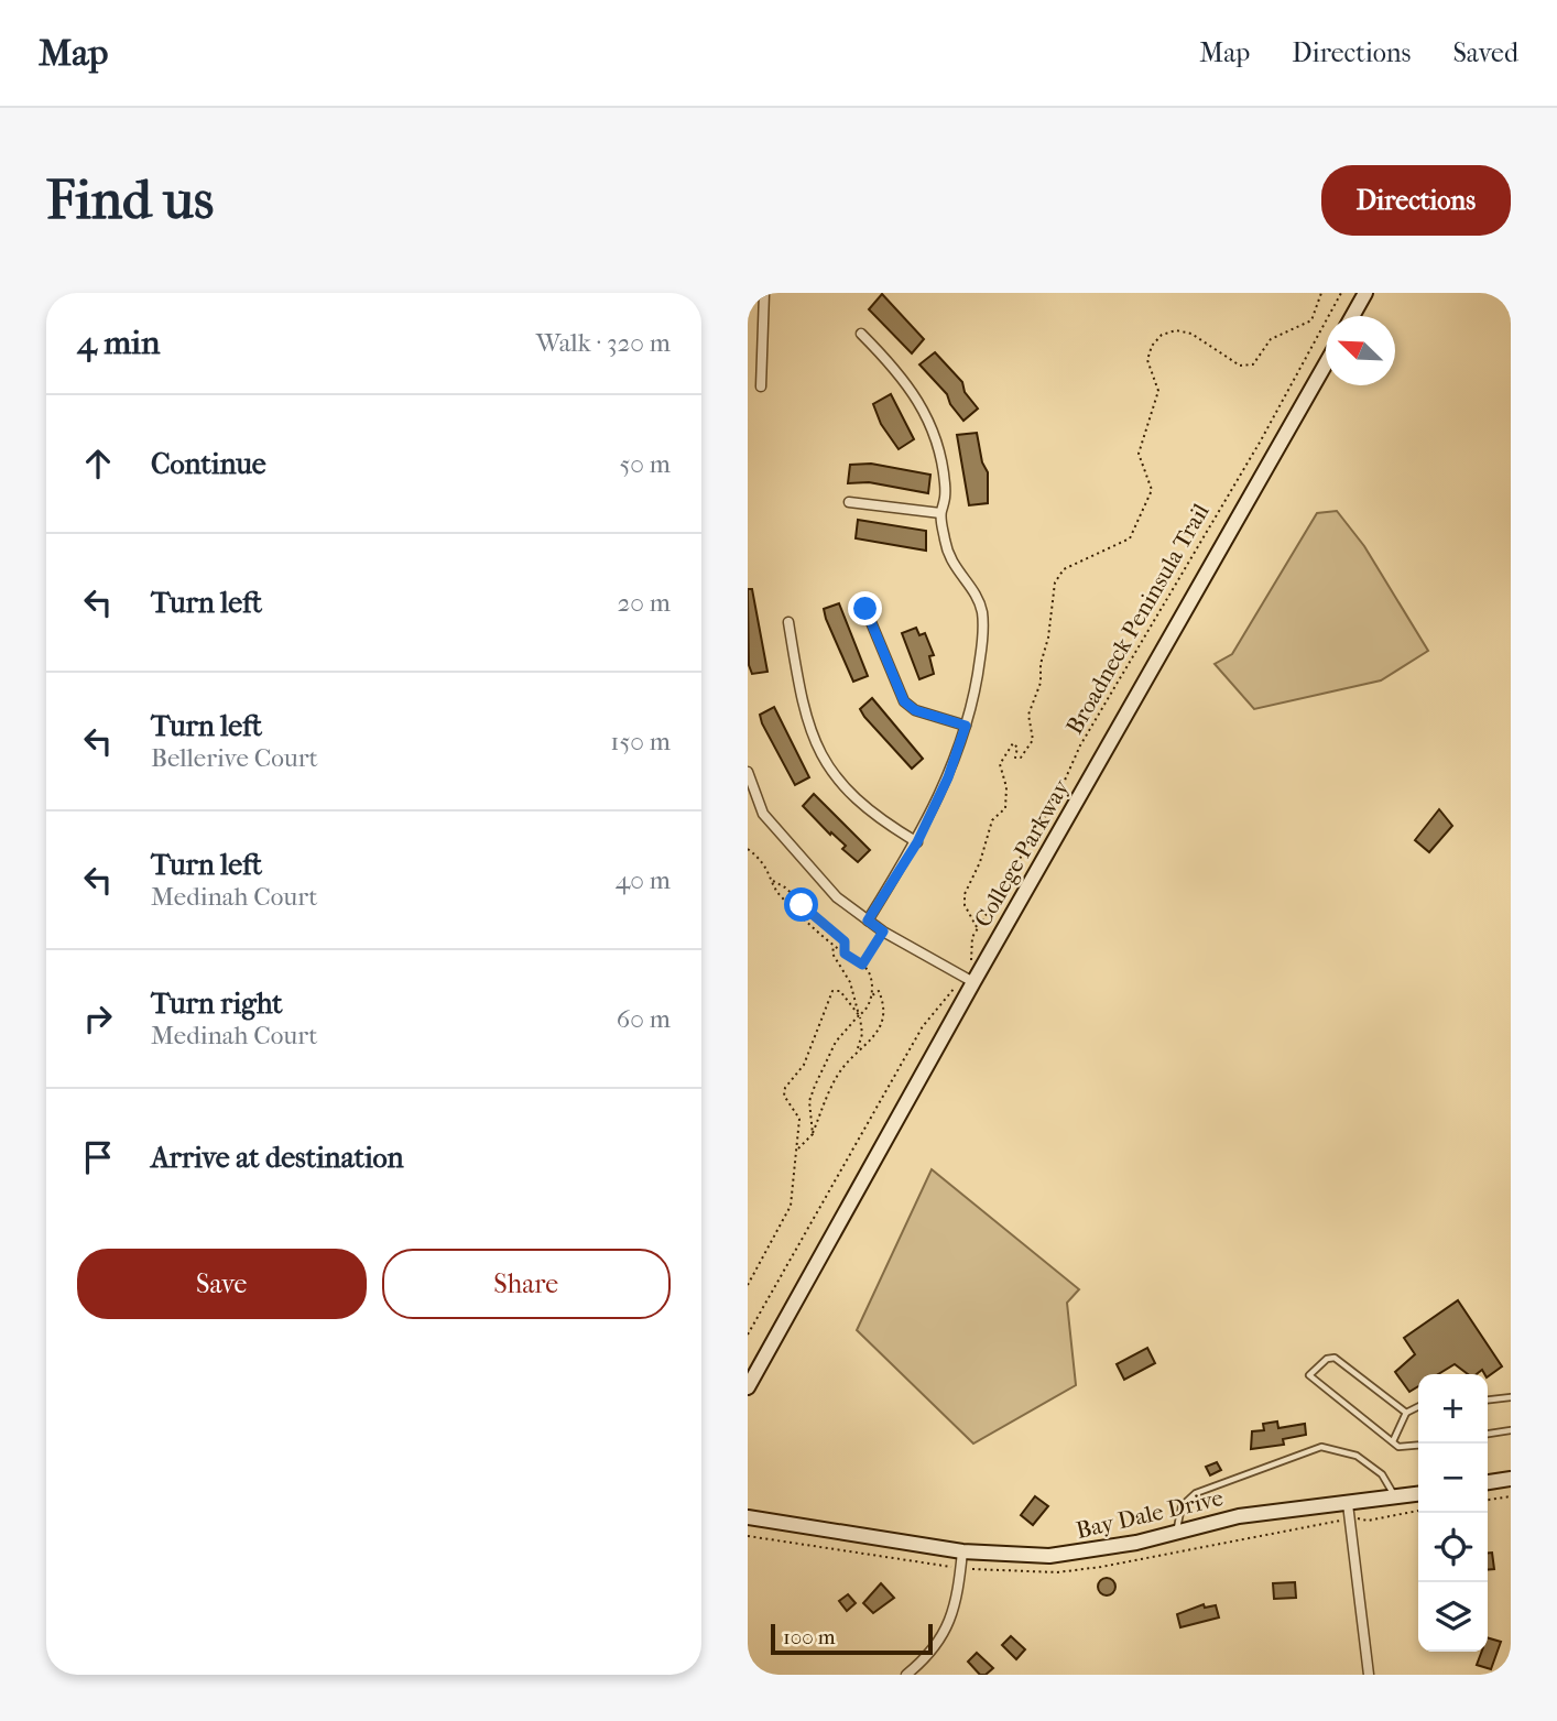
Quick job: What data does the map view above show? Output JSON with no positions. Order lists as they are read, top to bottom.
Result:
{
  "streets": {
    "main road": ["College Parkway", "Bay Dale Drive"],
    "path": ["Broadneck Peninsula Trail"]
  },
  "scale_bar": "100 m",
  "north": "top left",
  "page": {
    "header": "Map",
    "nav": ["Map", "Directions", "Saved"],
    "buttons": [
      "Directions",
      ["Save", "Share"]
    ],
    "title": "Find us",
    "heading": ["4 min", "Walk · 320 m"],
    "list": [
      ["Continue", "50 m"],
      ["Turn left", "20 m"],
      ["Turn left", "Bellerive Court", "150 m"],
      ["Turn left", "Medinah Court", "40 m"],
      ["Turn right", "Medinah Court", "60 m"],
      "Arrive at destination"
    ],
    "map_buttons": ["+", "−"],
    "scale": "100 m"
  }
}
